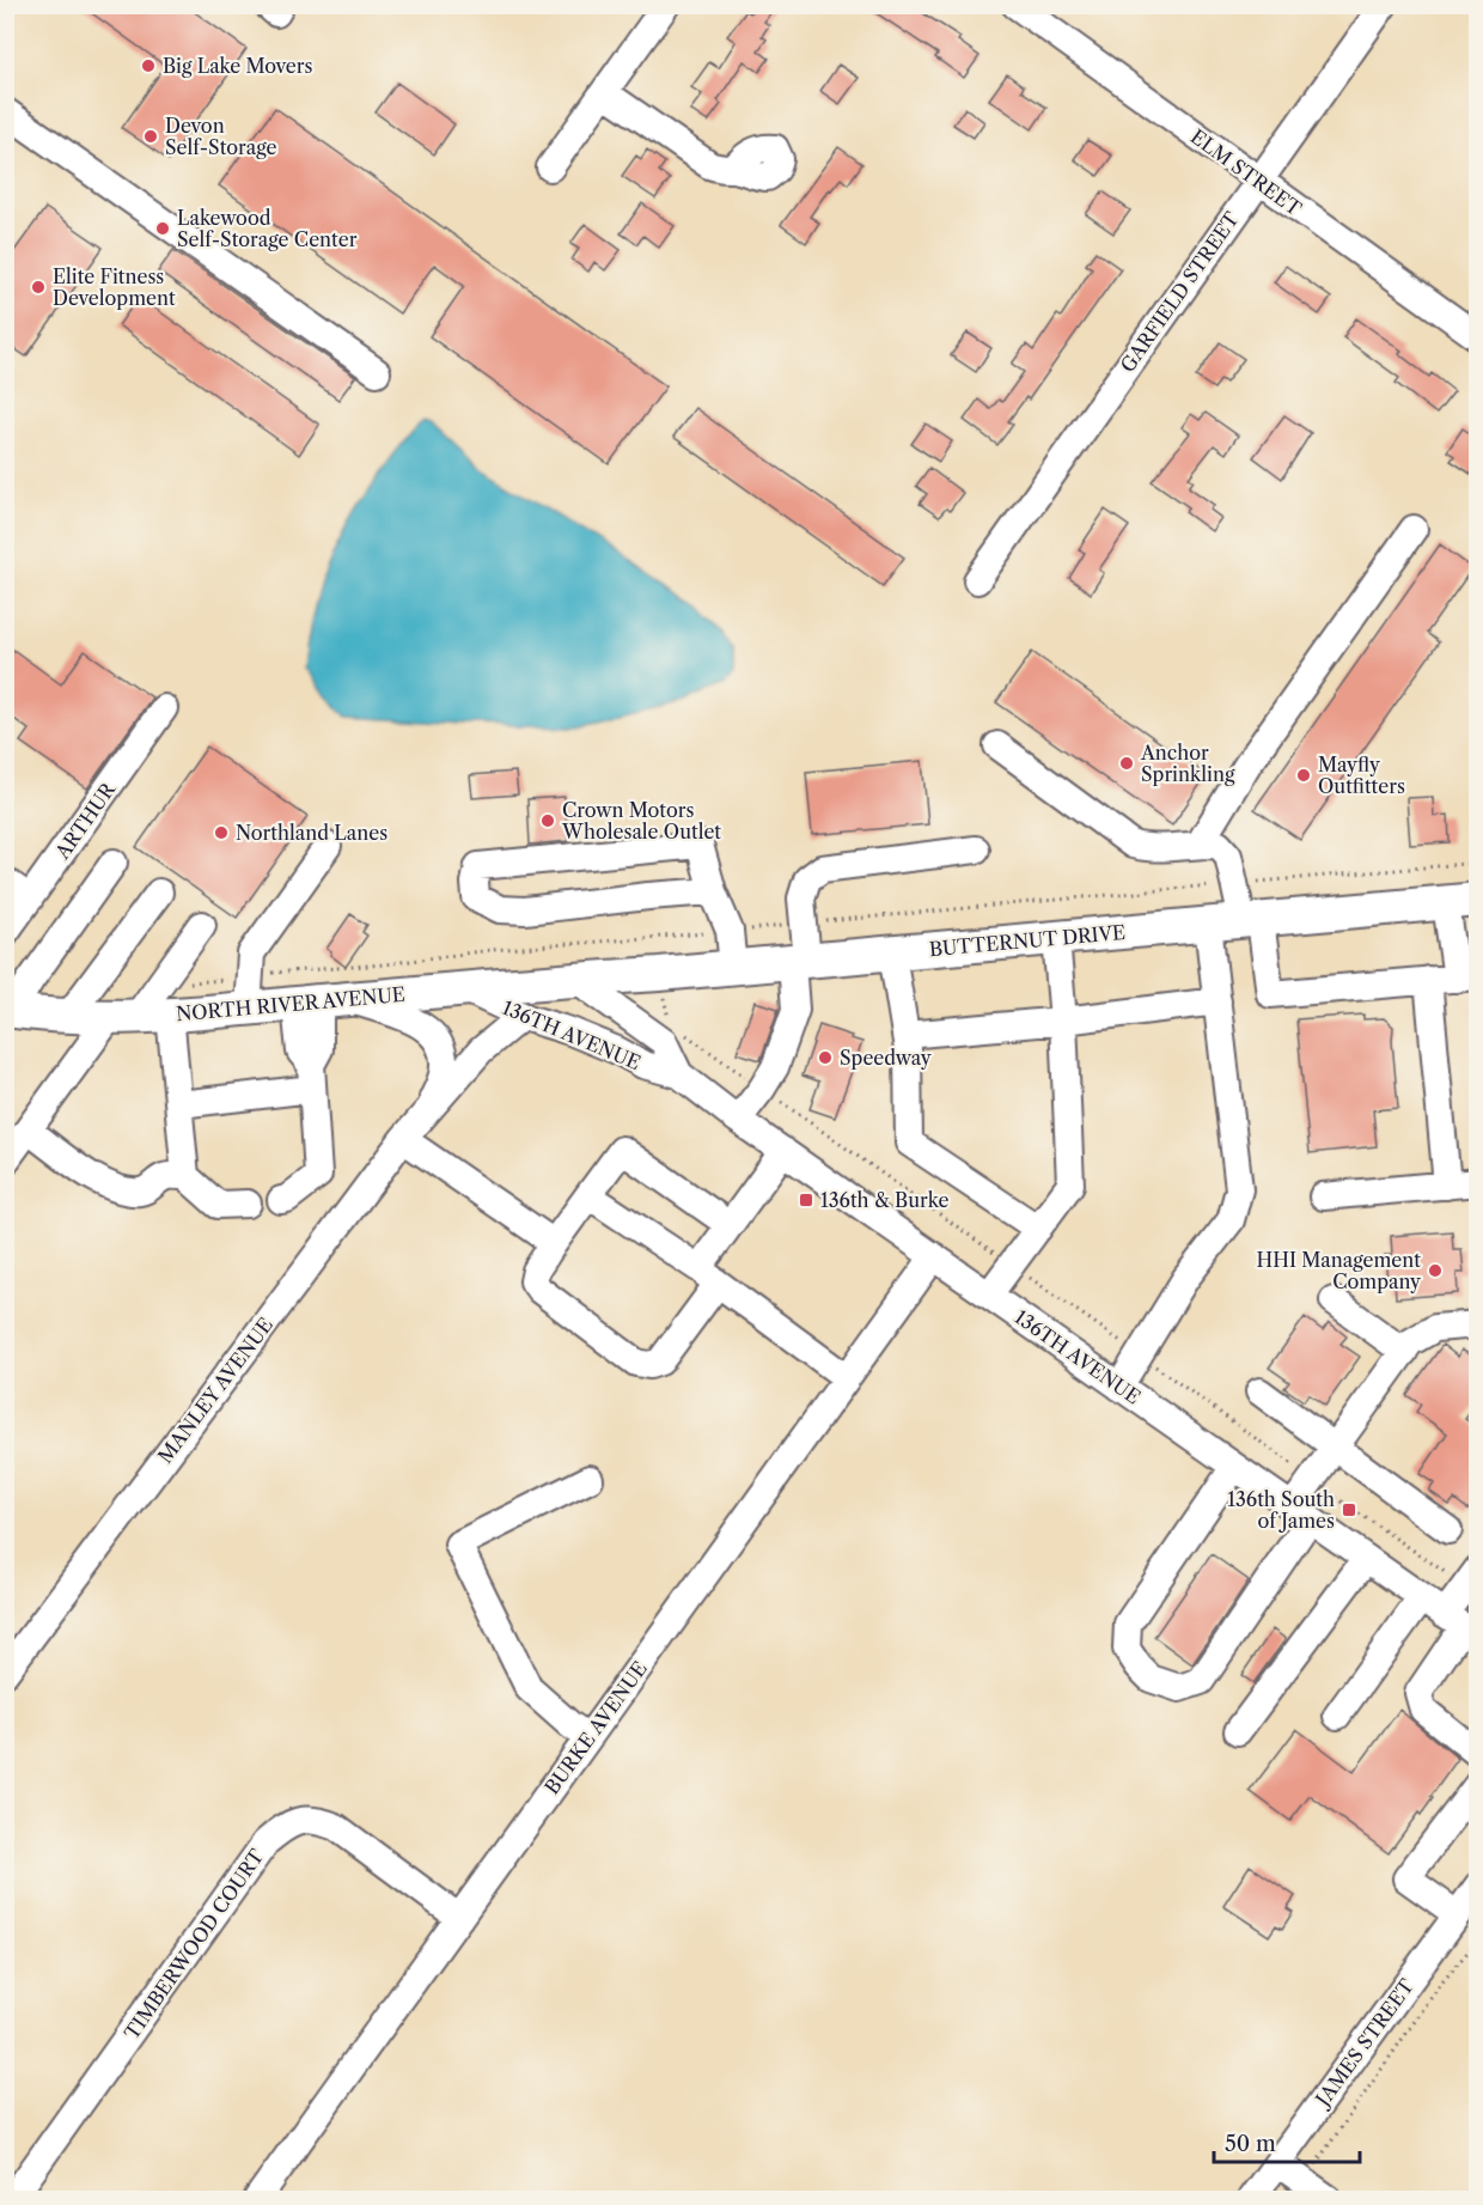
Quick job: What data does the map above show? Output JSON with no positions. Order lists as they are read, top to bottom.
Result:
{
  "streets": {
    "main road": ["BUTTERNUT DRIVE", "NORTH RIVER AVENUE"],
    "street": [
      "ELM STREET",
      "GARFIELD STREET",
      "ARTHUR",
      "136TH AVENUE",
      "MANLEY AVENUE",
      "BURKE AVENUE",
      "TIMBERWOOD COURT",
      "JAMES STREET"
    ]
  },
  "crossings": [
    ["ELM STREET", "GARFIELD STREET"],
    ["BUTTERNUT DRIVE", "NORTH RIVER AVENUE"],
    ["BUTTERNUT DRIVE", "136TH AVENUE"],
    ["NORTH RIVER AVENUE", "136TH AVENUE"],
    ["NORTH RIVER AVENUE", "MANLEY AVENUE"],
    ["136TH AVENUE", "MANLEY AVENUE"],
    ["136TH AVENUE", "BURKE AVENUE"],
    ["BURKE AVENUE", "TIMBERWOOD COURT"]
  ],
  "places": {
    "other": [
      "Big Lake Movers",
      "Devon Self-Storage",
      "Lakewood Self-Storage Center",
      "Elite Fitness Development",
      "Anchor Sprinkling",
      "Mayfly Outfitters",
      "Crown Motors Wholesale Outlet",
      "Northland Lanes",
      "Speedway",
      "HHI Management Company"
    ],
    "transit": ["136th & Burke", "136th South of James"]
  },
  "scale_bar": "50 m"
}
